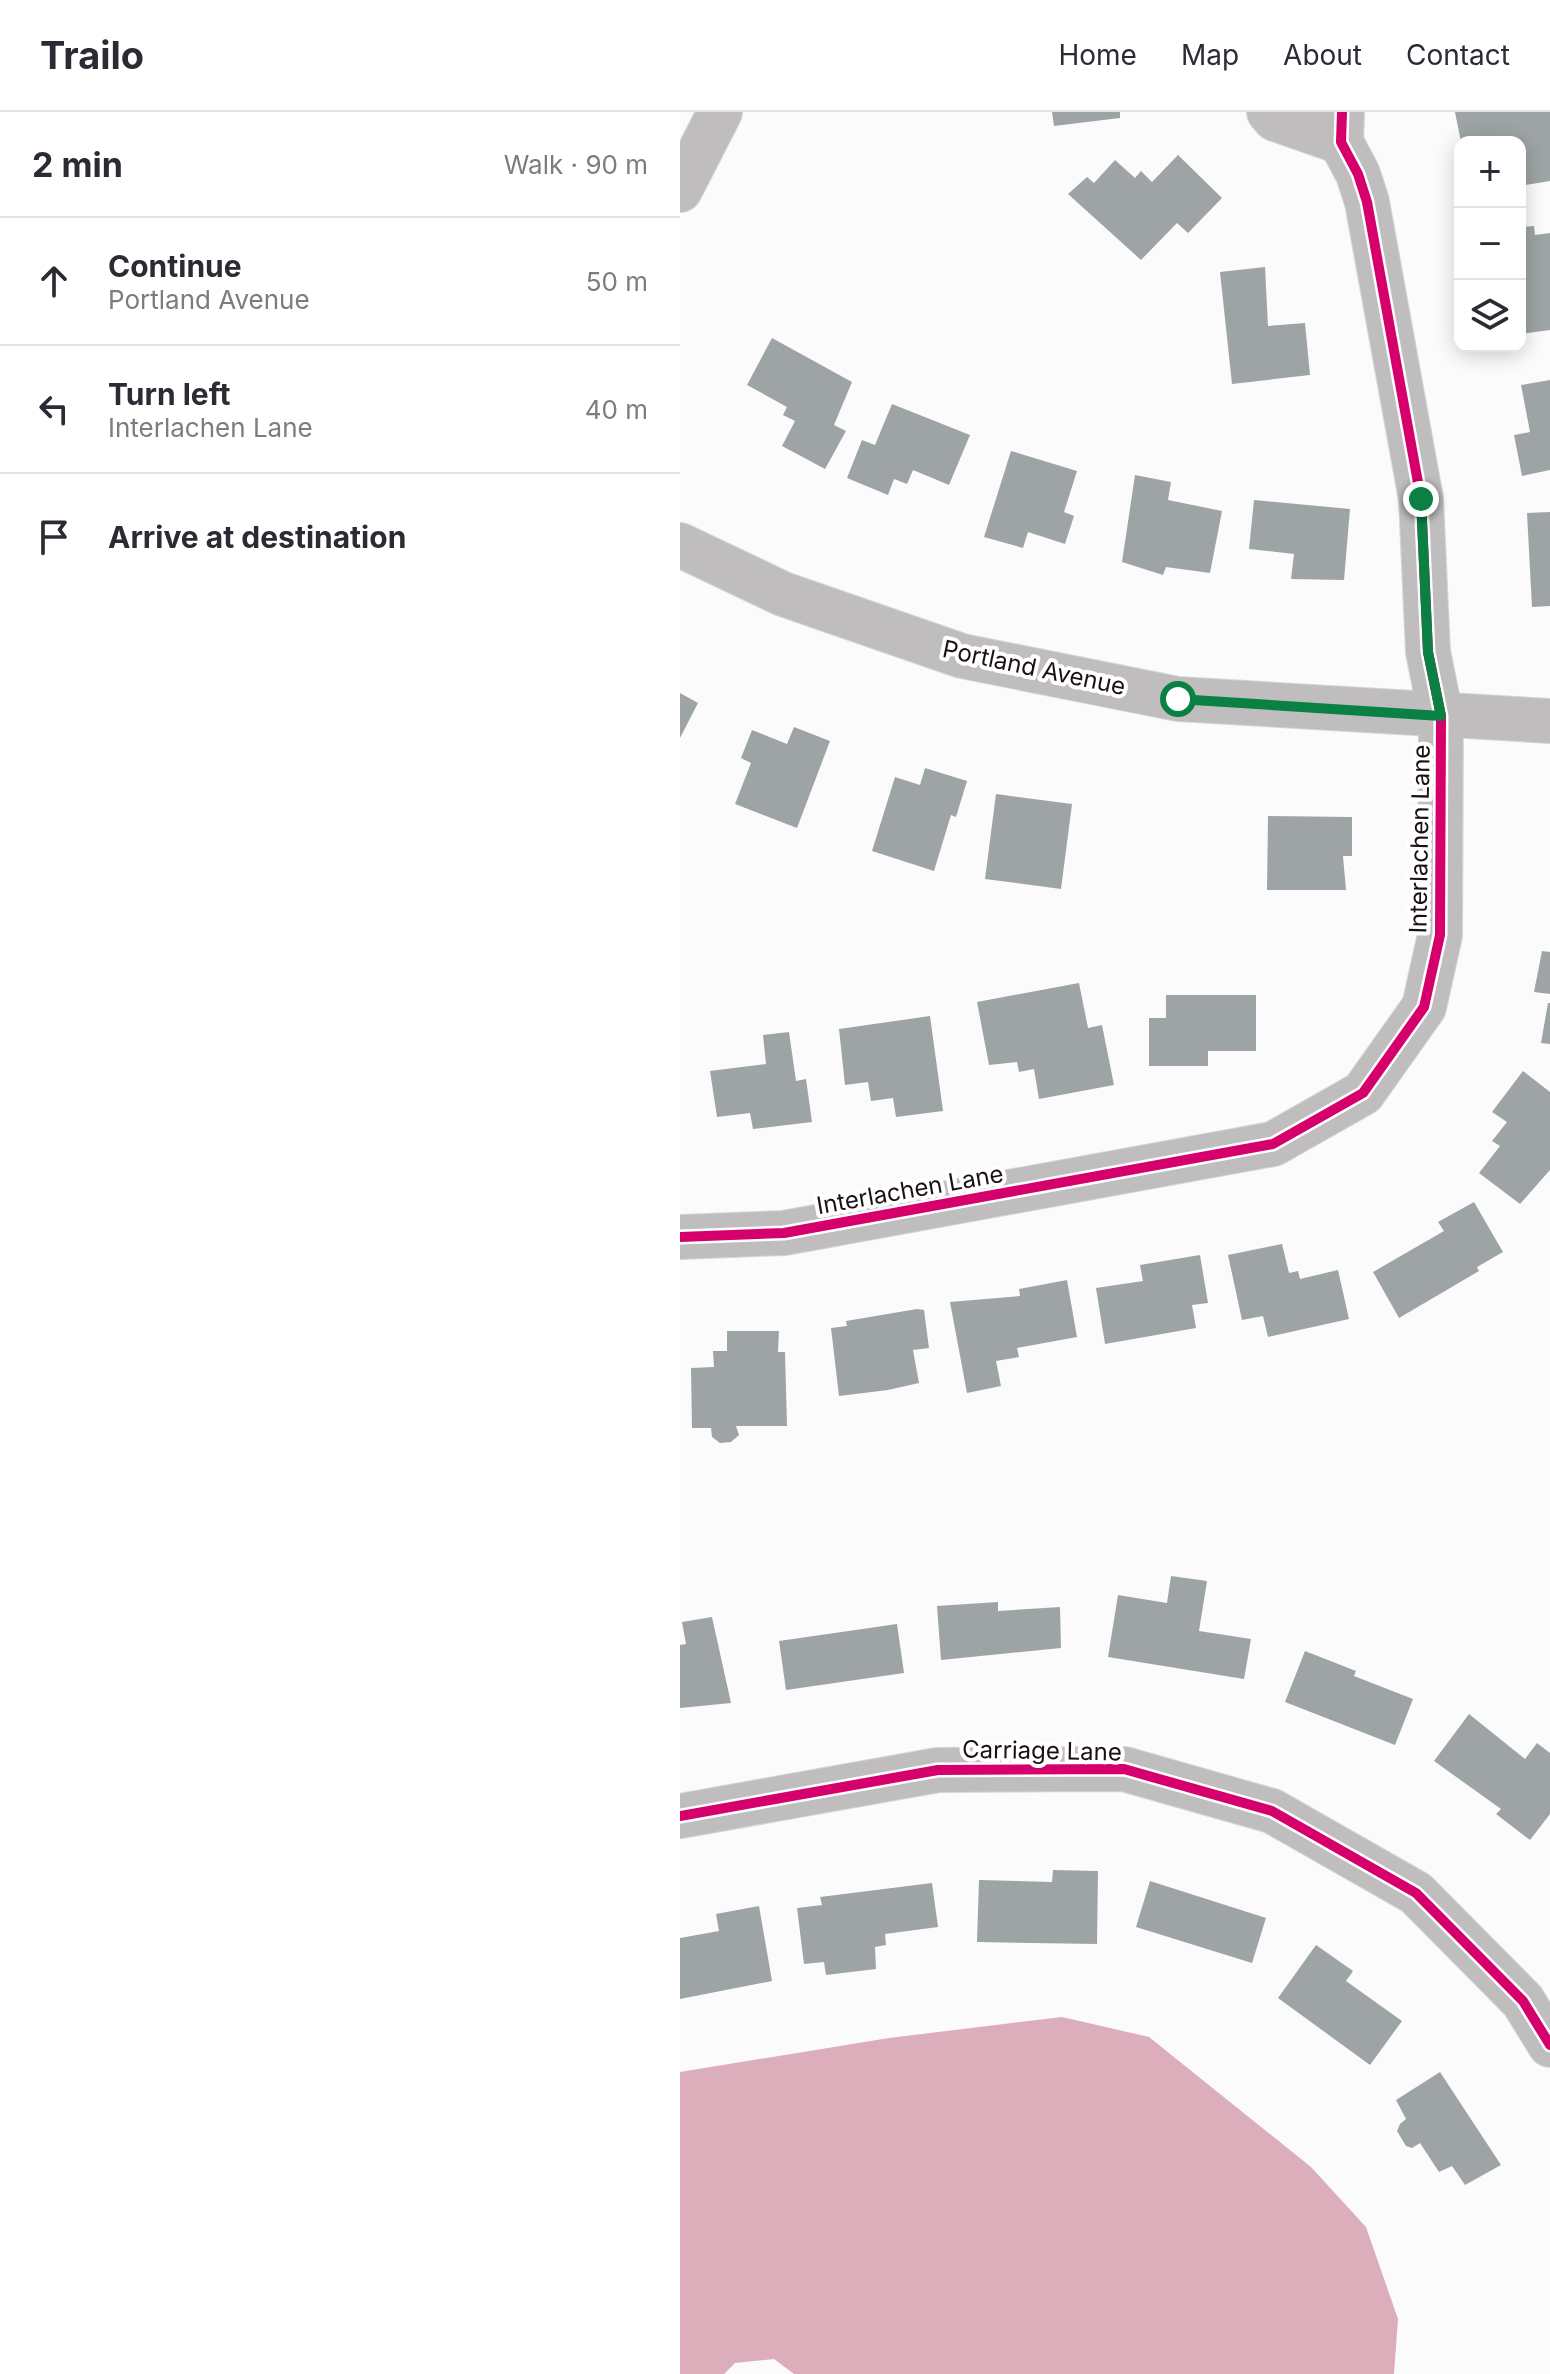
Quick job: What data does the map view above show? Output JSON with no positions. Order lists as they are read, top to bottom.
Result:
{
  "streets": {
    "street": ["Portland Avenue", "Interlachen Lane", "Carriage Lane"]
  },
  "crossings": [
    ["Portland Avenue", "Interlachen Lane"]
  ],
  "page": {
    "header": "Trailo",
    "nav": [
      "Home",
      "Map",
      "About",
      "Contact"
    ],
    "heading": ["2 min", "Walk · 90 m"],
    "map_buttons": ["+", "−"],
    "list": [
      ["Continue", "Portland Avenue", "50 m"],
      ["Turn left", "Interlachen Lane", "40 m"],
      "Arrive at destination"
    ]
  }
}
